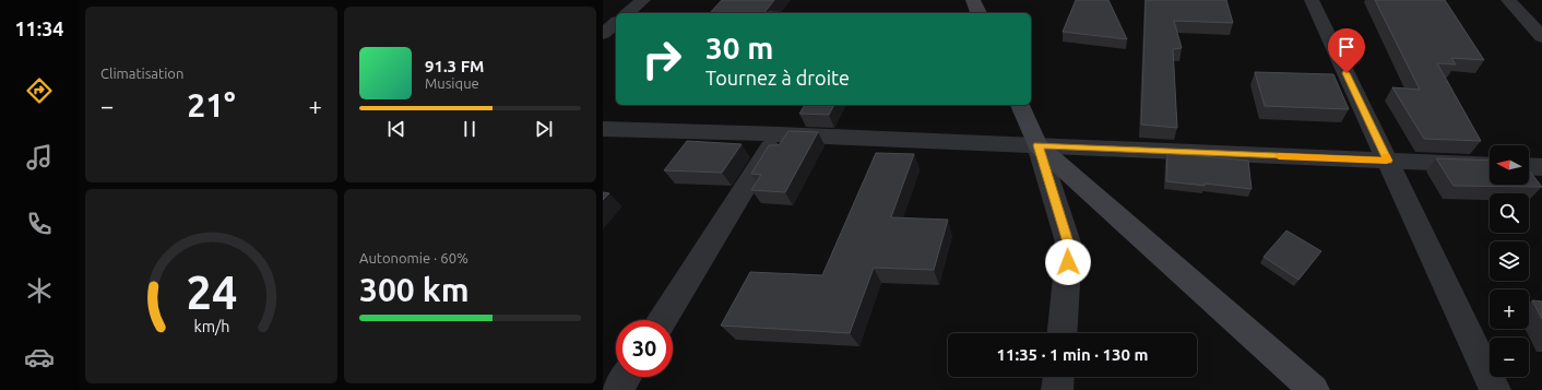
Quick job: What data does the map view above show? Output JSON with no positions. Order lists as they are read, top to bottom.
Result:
{
  "north": "left",
  "page": {
    "tabs": "11:34",
    "tile": [
      "Climatisation",
      ["Autonomie · 60%", "300 km"]
    ],
    "turn": ["30 m", "Tournez à droite"],
    "song": ["91.3 FM", "Musique"],
    "heat": ["−", "21°", "+"],
    "map_buttons": ["+", "−"],
    "limit": "30",
    "trip": "11:35 · 1 min · 130 m",
    "gauge": ["24", "km/h"]
  }
}
